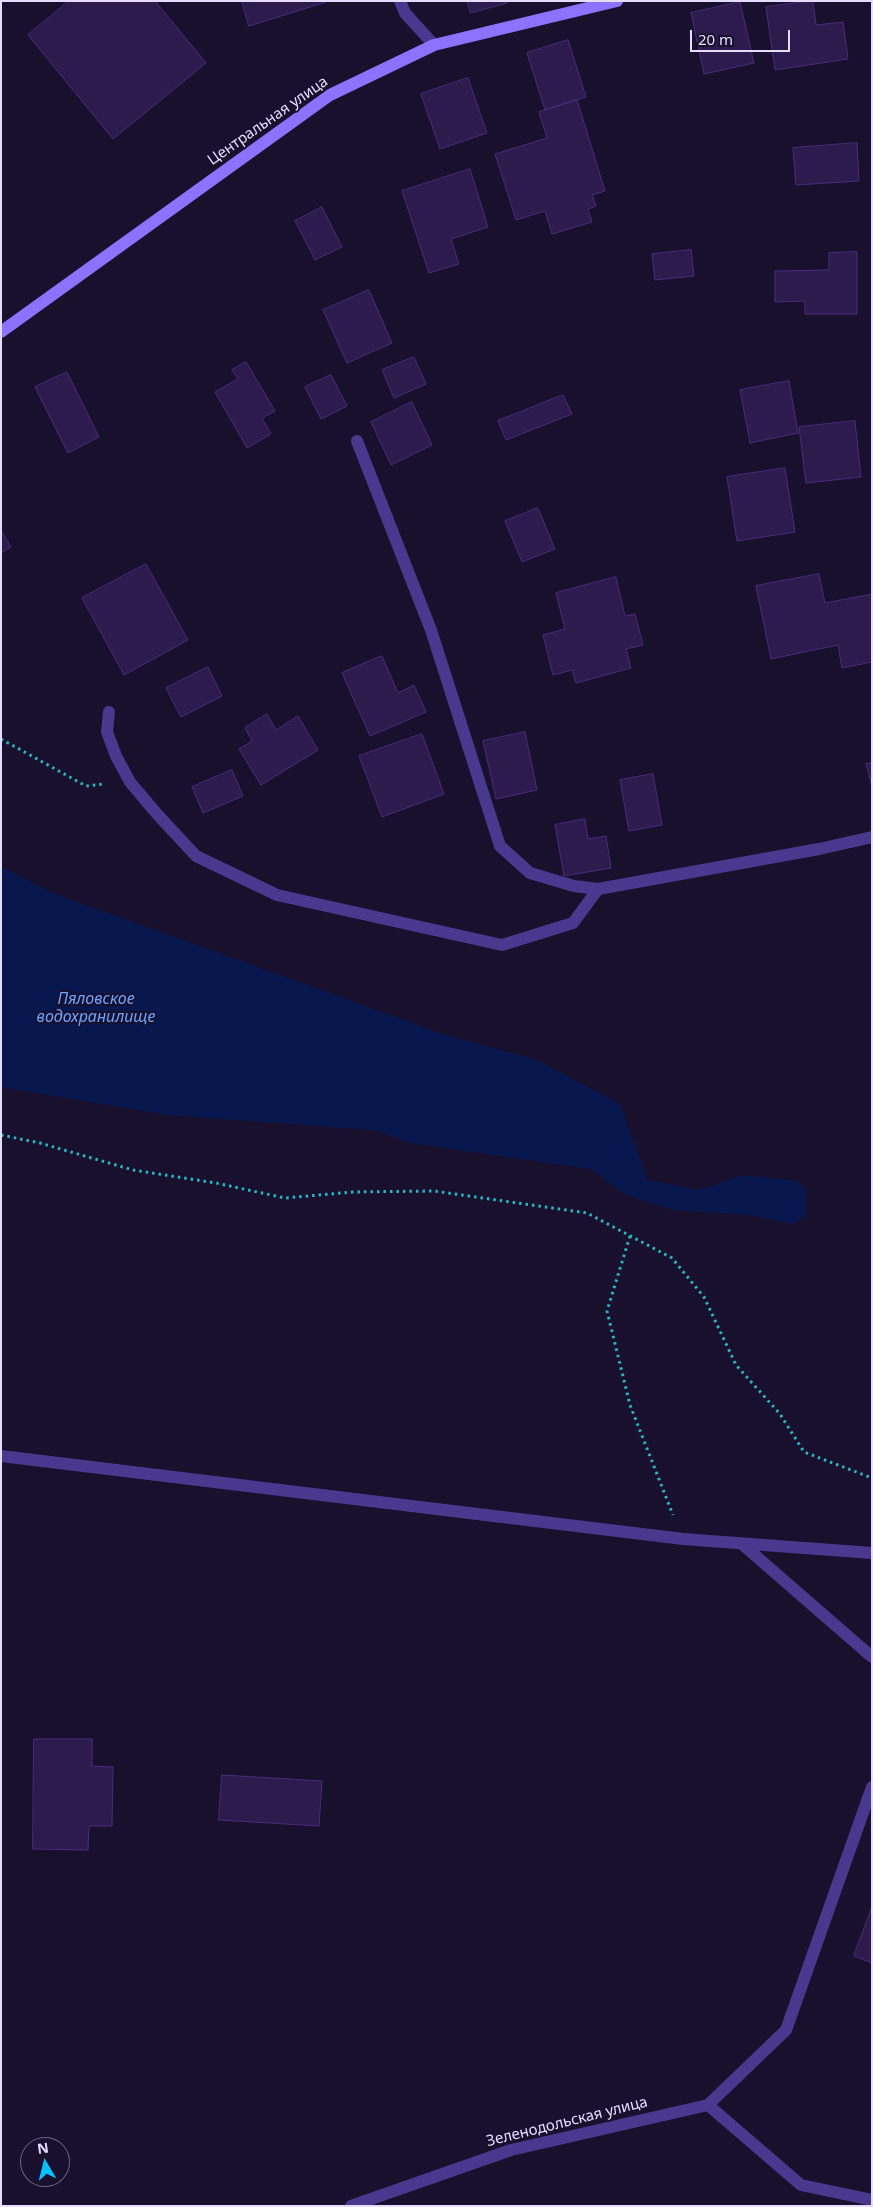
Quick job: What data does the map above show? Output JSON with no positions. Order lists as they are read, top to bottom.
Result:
{
  "streets": {
    "street": ["Центральная улица"],
    "lane": ["Зеленодольская улица"]
  },
  "water": ["Пяловское водохранилище"],
  "scale_bar": "20 m",
  "north": "top"
}
